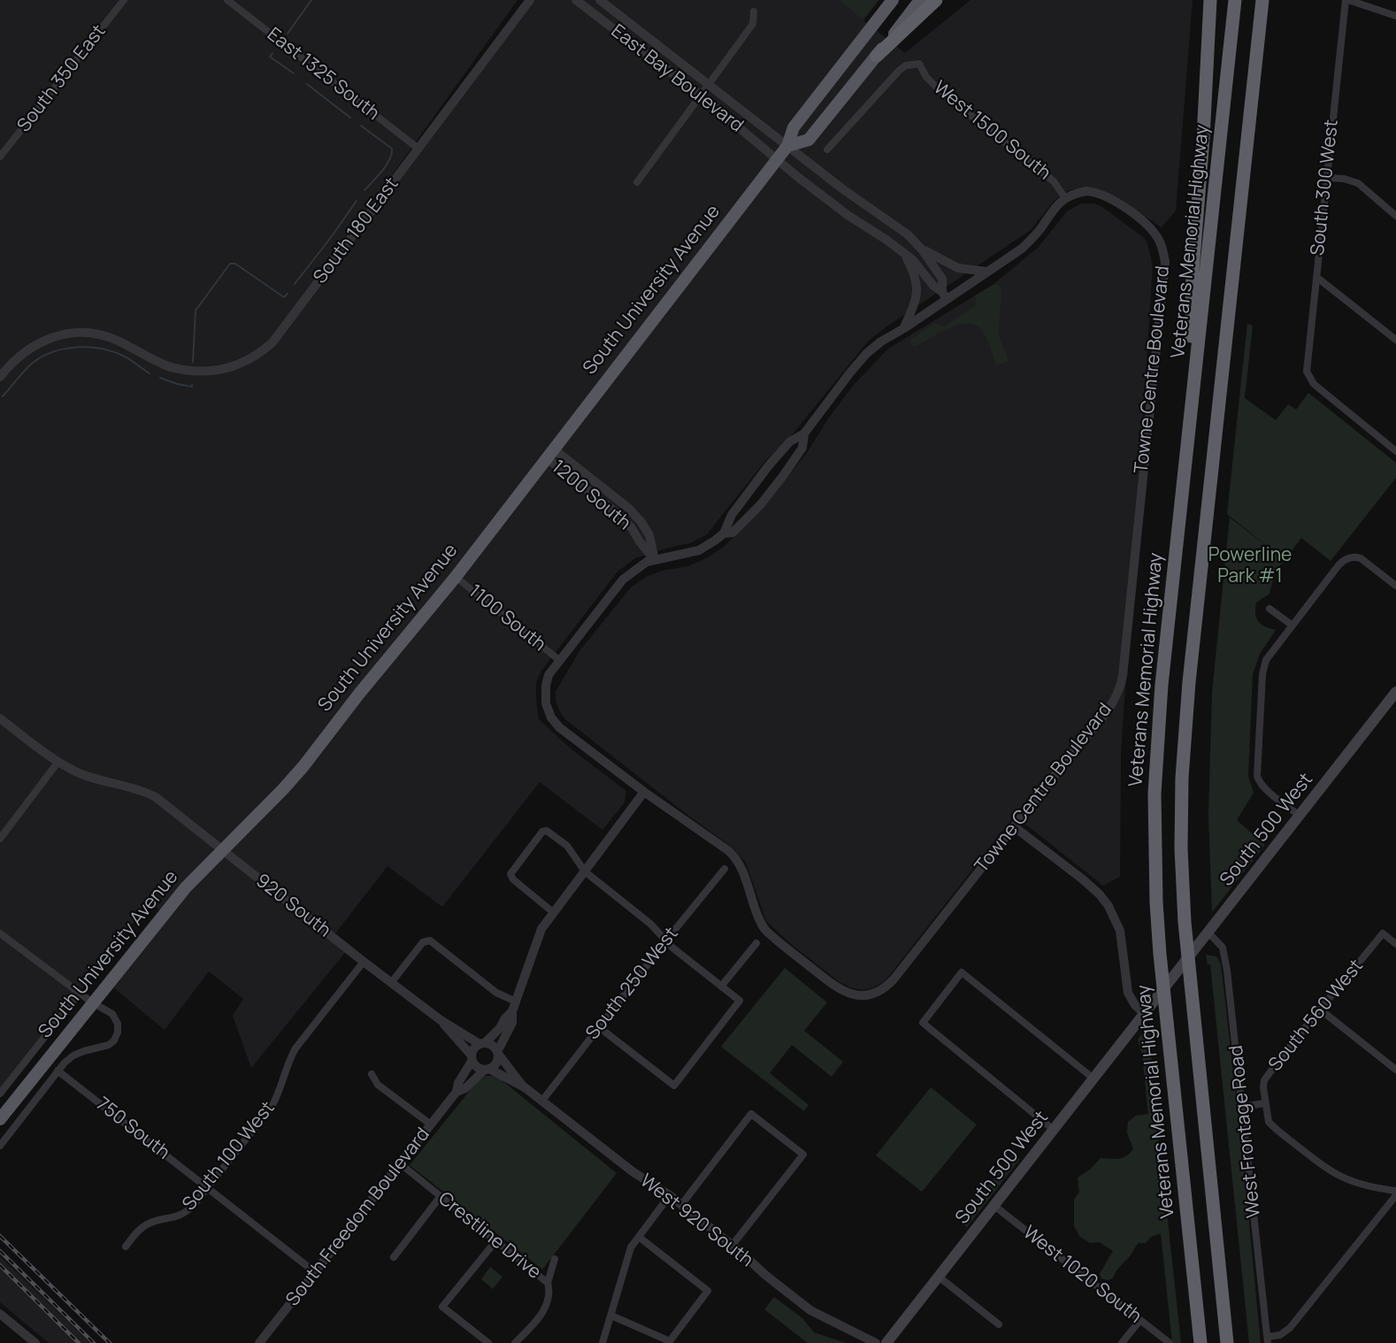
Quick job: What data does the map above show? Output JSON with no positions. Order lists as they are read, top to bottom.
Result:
{
  "streets": {
    "highway": ["Veterans Memorial Highway", "South University Avenue"],
    "main road": ["South 500 West"],
    "street": [
      "East 1325 South",
      "South 350 East",
      "East Bay Boulevard",
      "West 1500 South",
      "South 300 West",
      "South 180 East",
      "Towne Centre Boulevard",
      "1200 South",
      "1100 South",
      "920 South",
      "South 250 West",
      "South 560 West",
      "750 South",
      "West Frontage Road",
      "South 100 West",
      "South Freedom Boulevard",
      "West 920 South",
      "Crestline Drive",
      "West 1020 South"
    ]
  },
  "crossings": [
    ["East 1325 South", "South 180 East"],
    ["East Bay Boulevard", "South University Avenue"],
    ["East Bay Boulevard", "Towne Centre Boulevard"],
    ["West 1500 South", "Towne Centre Boulevard"],
    ["South University Avenue", "1200 South"],
    ["South University Avenue", "1100 South"],
    ["South University Avenue", "920 South"],
    ["Towne Centre Boulevard", "1200 South"],
    ["Towne Centre Boulevard", "1100 South"],
    ["South 500 West", "West Frontage Road"],
    ["South 500 West", "West 1020 South"],
    ["920 South", "South 100 West"],
    ["South 250 West", "West 920 South"],
    ["750 South", "South 100 West"],
    ["750 South", "South Freedom Boulevard"],
    ["South Freedom Boulevard", "West 920 South"],
    ["South Freedom Boulevard", "Crestline Drive"]
  ],
  "parks": ["Powerline Park #1"]
}
